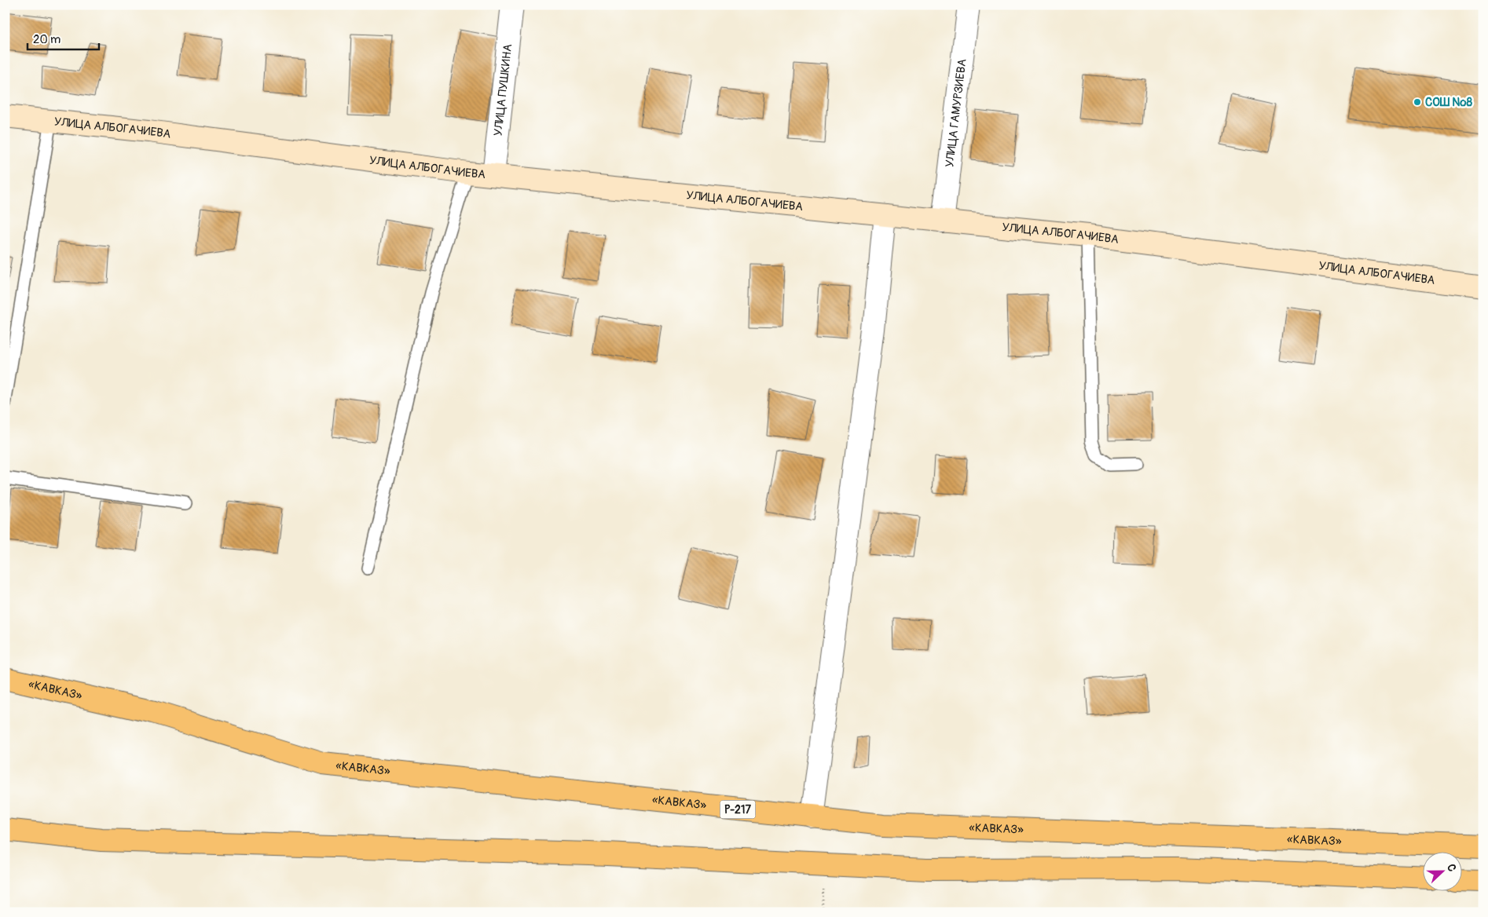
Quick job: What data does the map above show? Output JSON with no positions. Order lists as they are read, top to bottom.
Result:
{
  "streets": {
    "highway": ["«КАВКАЗ»", "Р-217"],
    "street": ["УЛИЦА ПУШКИНА", "УЛИЦА ГАМУРЗИЕВА", "УЛИЦА АЛБОГАЧИЕВА"]
  },
  "crossings": [
    ["УЛИЦА ПУШКИНА", "УЛИЦА АЛБОГАЧИЕВА"],
    ["УЛИЦА ГАМУРЗИЕВА", "УЛИЦА АЛБОГАЧИЕВА"]
  ],
  "places": ["СОШ №8"],
  "scale_bar": "20 m",
  "north": "right"
}
